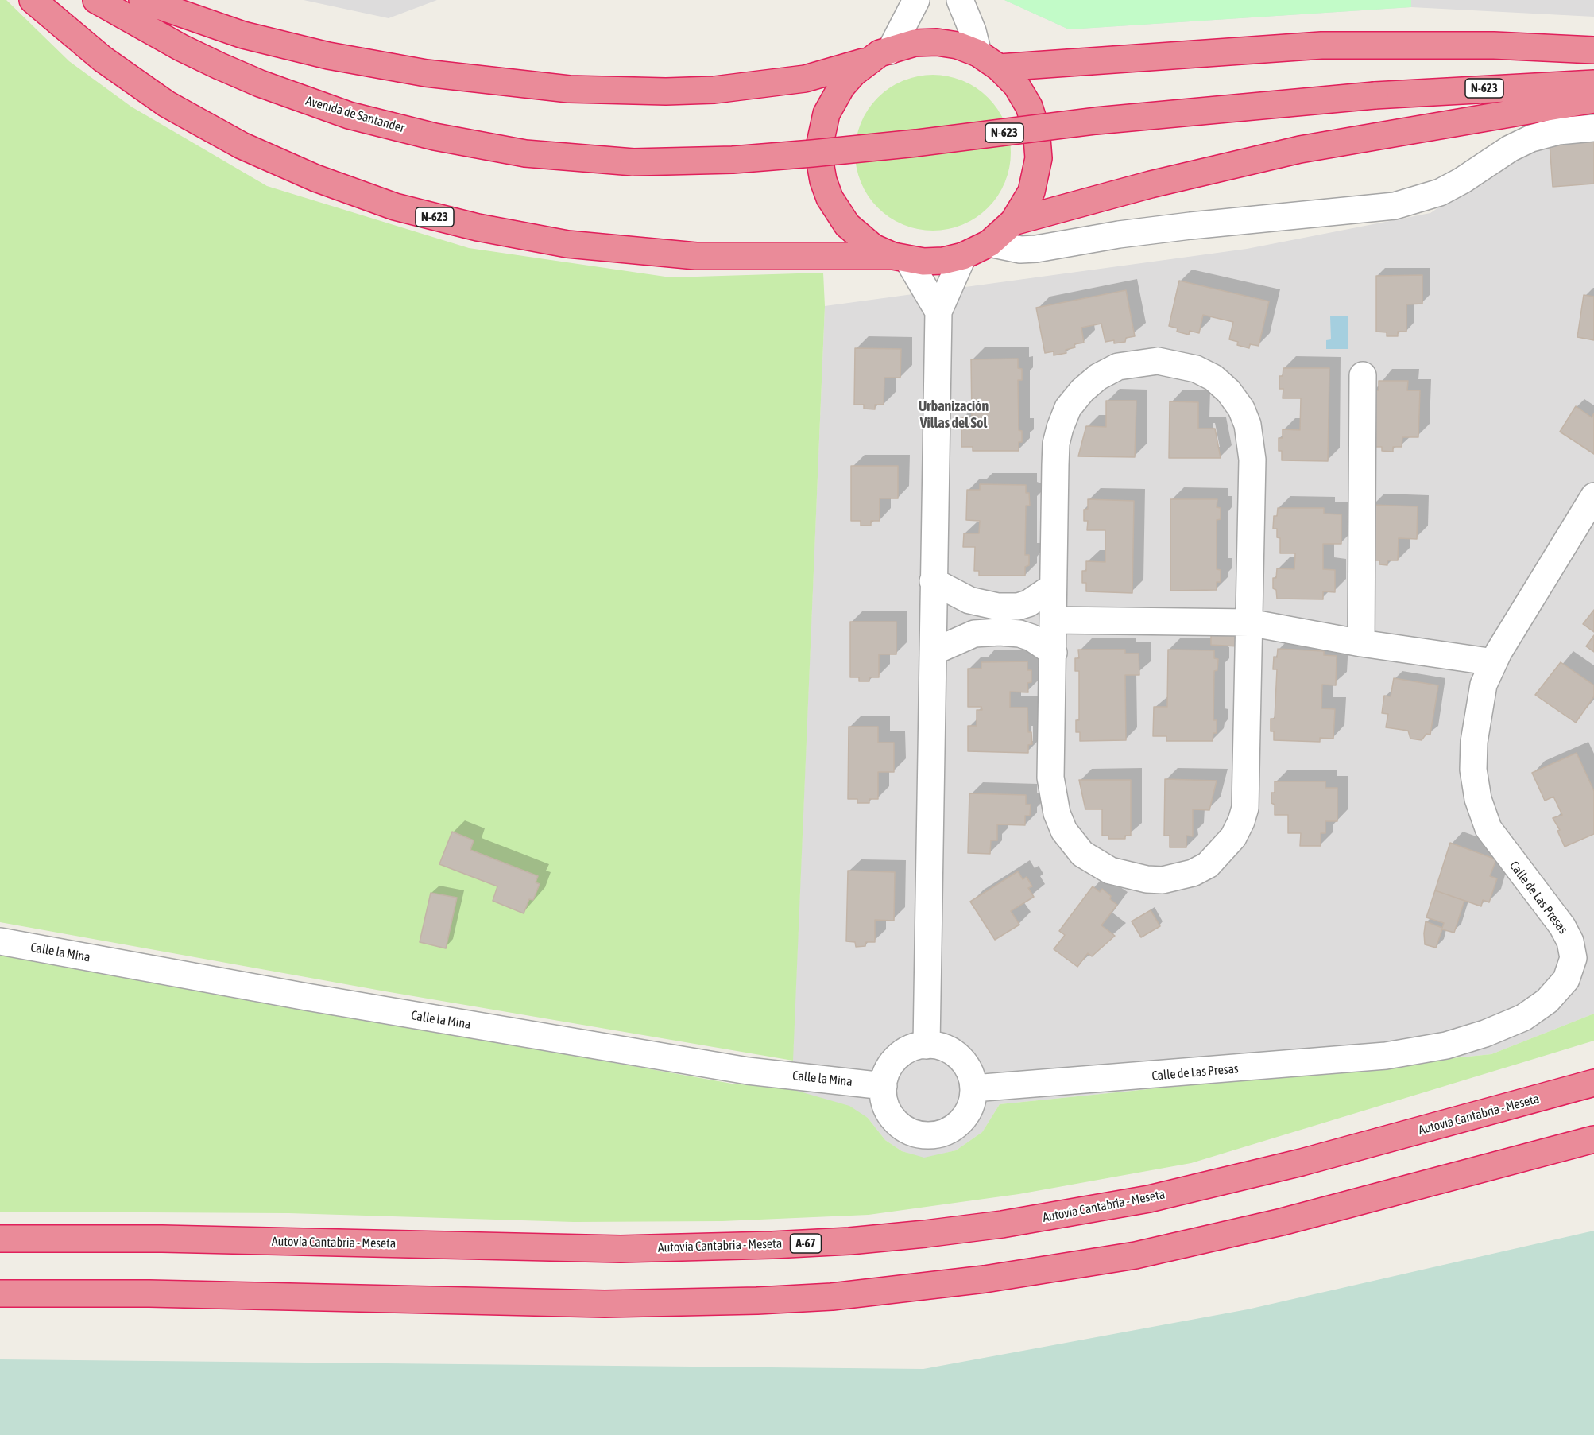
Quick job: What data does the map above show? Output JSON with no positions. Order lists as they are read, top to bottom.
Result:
{
  "streets": {
    "highway": [
      "N-623",
      "Avenida de Santander",
      "Autovía Cantabria - Meseta",
      "A-67"
    ],
    "street": ["Calle de Las Presas", "Calle la Mina"]
  },
  "crossings": [
    ["Calle de Las Presas", "Calle la Mina"]
  ],
  "districts": ["Urbanización Villas del Sol"]
}
